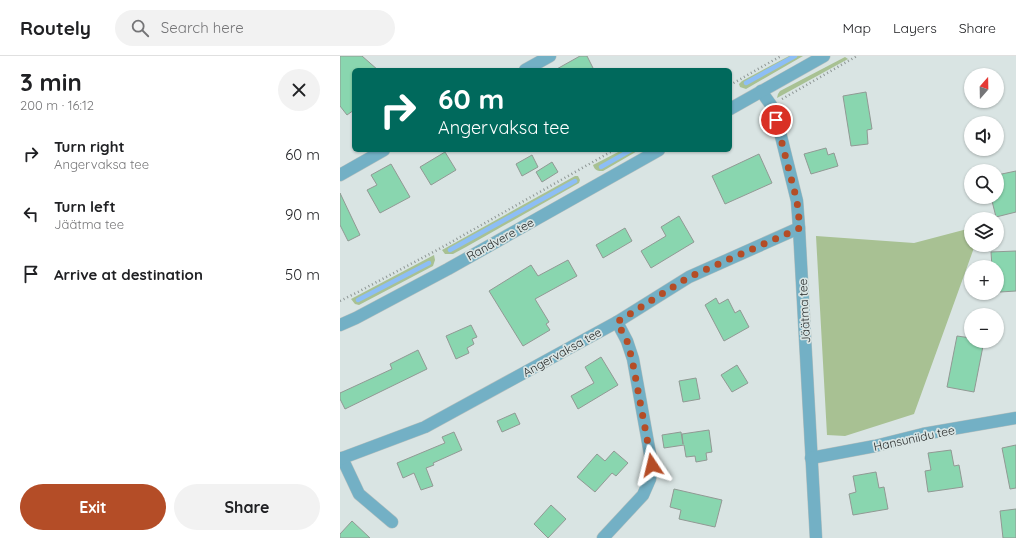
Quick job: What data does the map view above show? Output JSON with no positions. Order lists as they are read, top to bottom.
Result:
{
  "streets": {
    "street": [
      "Randvere tee",
      "Jäätma tee",
      "Angervaksa tee",
      "Hansuniidu tee"
    ]
  },
  "crossings": [
    ["Jäätma tee", "Angervaksa tee"],
    ["Jäätma tee", "Hansuniidu tee"]
  ],
  "north": "top",
  "page": {
    "header": "Routely",
    "search": "Search here",
    "nav": ["Map", "Layers", "Share"],
    "heading": ["3 min", "200 m · 16:12"],
    "map_buttons": ["+", "−"],
    "turn": ["60 m", "Angervaksa tee"],
    "list": [
      {
        "name": "Turn right",
        "note": "Angervaksa tee",
        "value": "60 m"
      },
      {
        "name": "Turn left",
        "note": "Jäätma tee",
        "value": "90 m"
      },
      {
        "name": "Arrive at destination",
        "value": "50 m"
      }
    ],
    "buttons": ["Exit", "Share"]
  }
}
